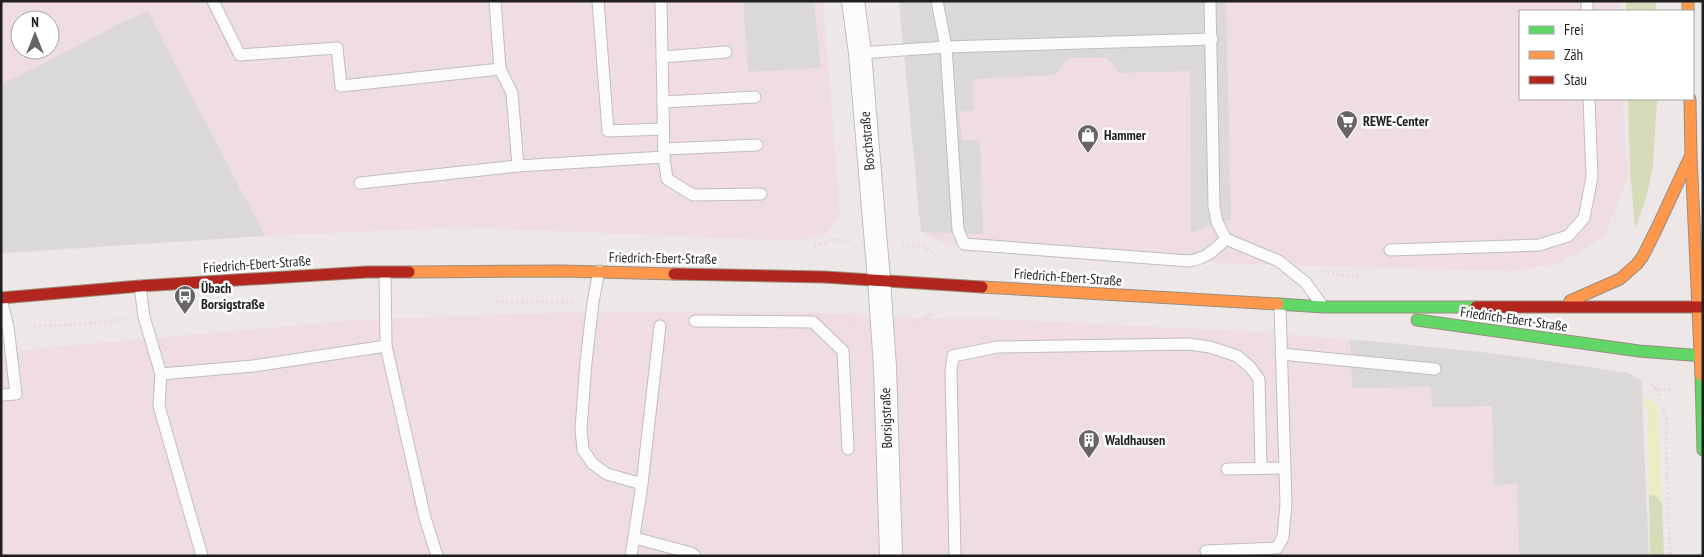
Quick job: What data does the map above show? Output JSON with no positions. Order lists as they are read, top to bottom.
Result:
{
  "streets": {
    "main road": ["Friedrich-Ebert-Straße"],
    "street": ["Boschstraße", "Borsigstraße"]
  },
  "crossings": [
    ["Boschstraße", "Friedrich-Ebert-Straße"],
    ["Boschstraße", "Borsigstraße"],
    ["Friedrich-Ebert-Straße", "Borsigstraße"]
  ],
  "places": {
    "supermarket": ["REWE-Center"],
    "shop": ["Hammer"],
    "bus stop": ["Übach Borsigstraße"],
    "building": ["Waldhausen"]
  },
  "legend": ["Frei", "Zäh", "Stau"],
  "north": "top"
}
